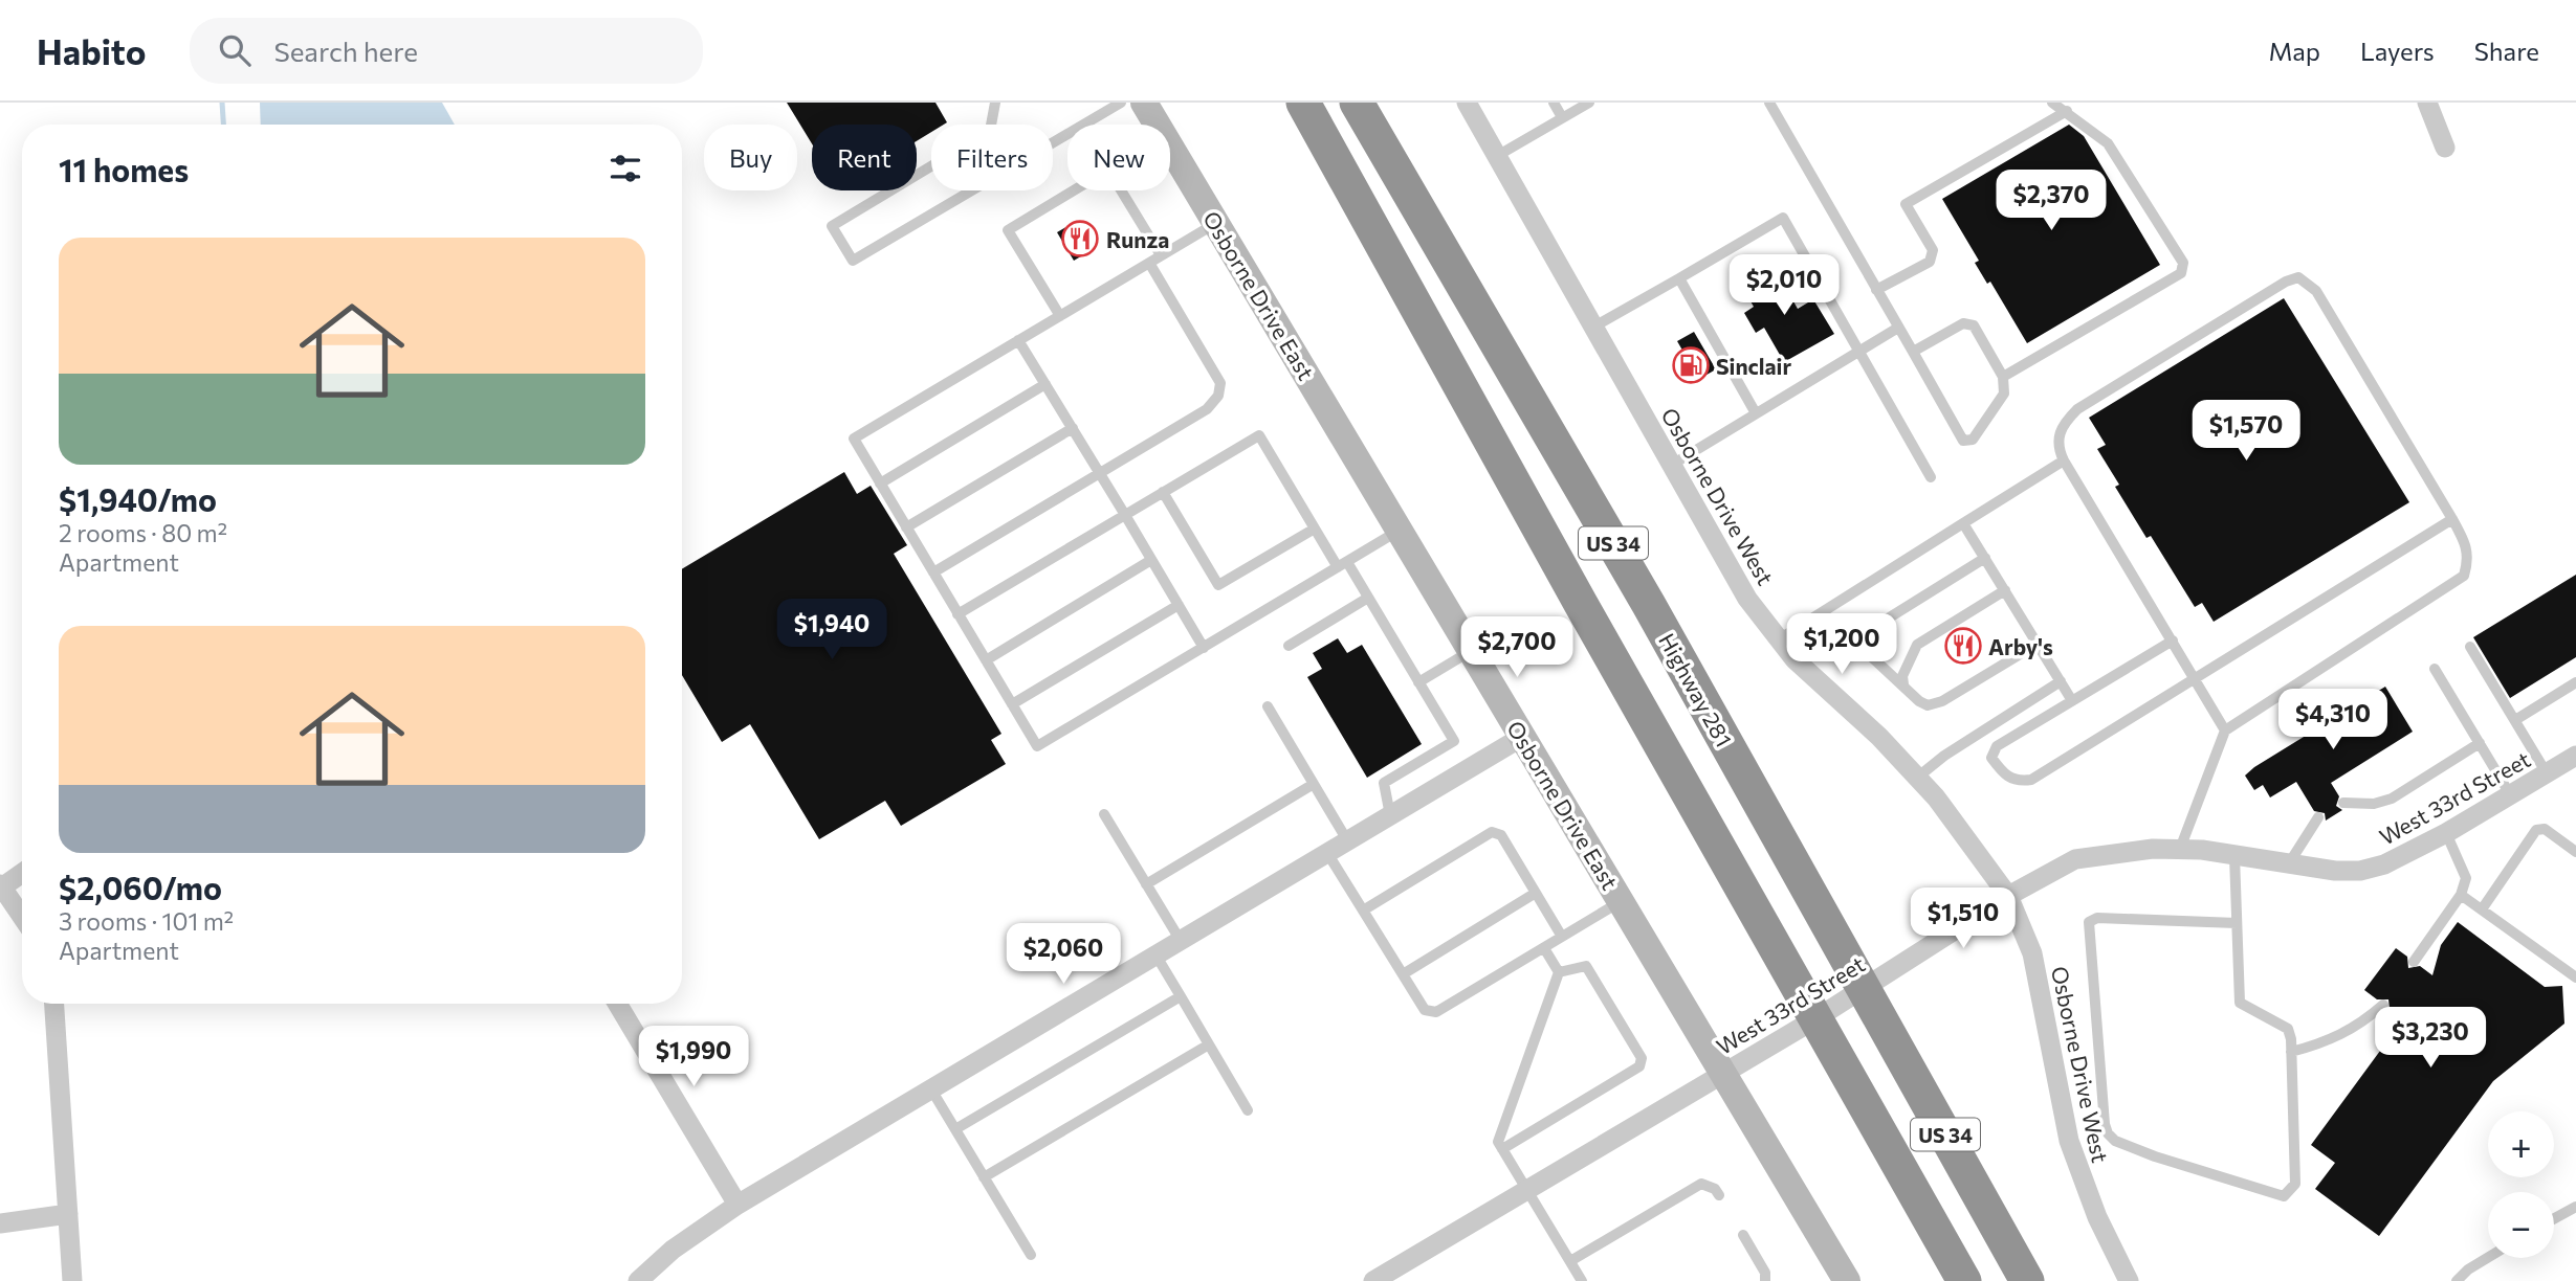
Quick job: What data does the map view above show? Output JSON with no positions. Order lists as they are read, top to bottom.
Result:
{
  "streets": {
    "highway": ["US 34", "Highway 281"],
    "street": ["Osborne Drive East", "Osborne Drive West", "West 33rd Street"]
  },
  "crossings": [
    ["Osborne Drive East", "West 33rd Street"],
    ["Osborne Drive West", "West 33rd Street"],
    ["US 34", "West 33rd Street"],
    ["Highway 281", "West 33rd Street"]
  ],
  "places": {
    "restaurant": ["Runza", "Arby's"],
    "fuel station": ["Sinclair"]
  },
  "page": {
    "header": "Habito",
    "search": "Search here",
    "nav": ["Map", "Layers", "Share"],
    "chip": [
      "Buy",
      "Rent",
      "Filters",
      "New"
    ],
    "heading": "11 homes",
    "price": [
      "$2,370",
      "$2,010",
      "$1,570",
      "$1,940",
      "$1,200",
      "$2,700",
      "$4,310",
      "$1,510",
      "$2,060",
      "$3,230",
      "$1,990"
    ],
    "list": [
      {
        "name": "$1,940/mo",
        "note": "2 rooms · 80 m² · Apartment"
      },
      {
        "name": "$2,060/mo",
        "note": "3 rooms · 101 m² · Apartment"
      }
    ],
    "map_buttons": ["+", "−"]
  }
}
